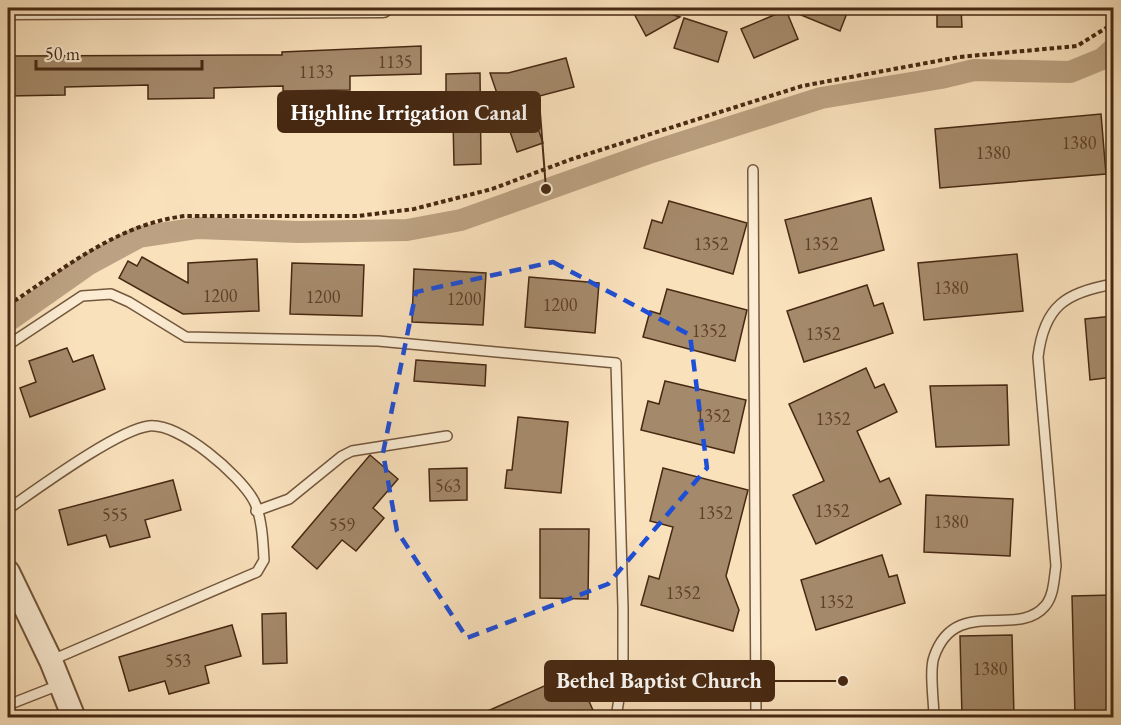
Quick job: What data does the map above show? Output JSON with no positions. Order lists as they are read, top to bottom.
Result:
{
  "places": ["Highline Irrigation Canal", "Bethel Baptist Church"],
  "house_numbers": [
    "1135",
    "1133",
    "1380",
    "1380",
    "1352",
    "1352",
    "1380",
    "1200",
    "1200",
    "1200",
    "1200",
    "1352",
    "1352",
    "1352",
    "1352",
    "563",
    "1352",
    "1352",
    "555",
    "1380",
    "559",
    "1352",
    "1352",
    "553",
    "1380"
  ],
  "scale_bar": "50 m"
}
